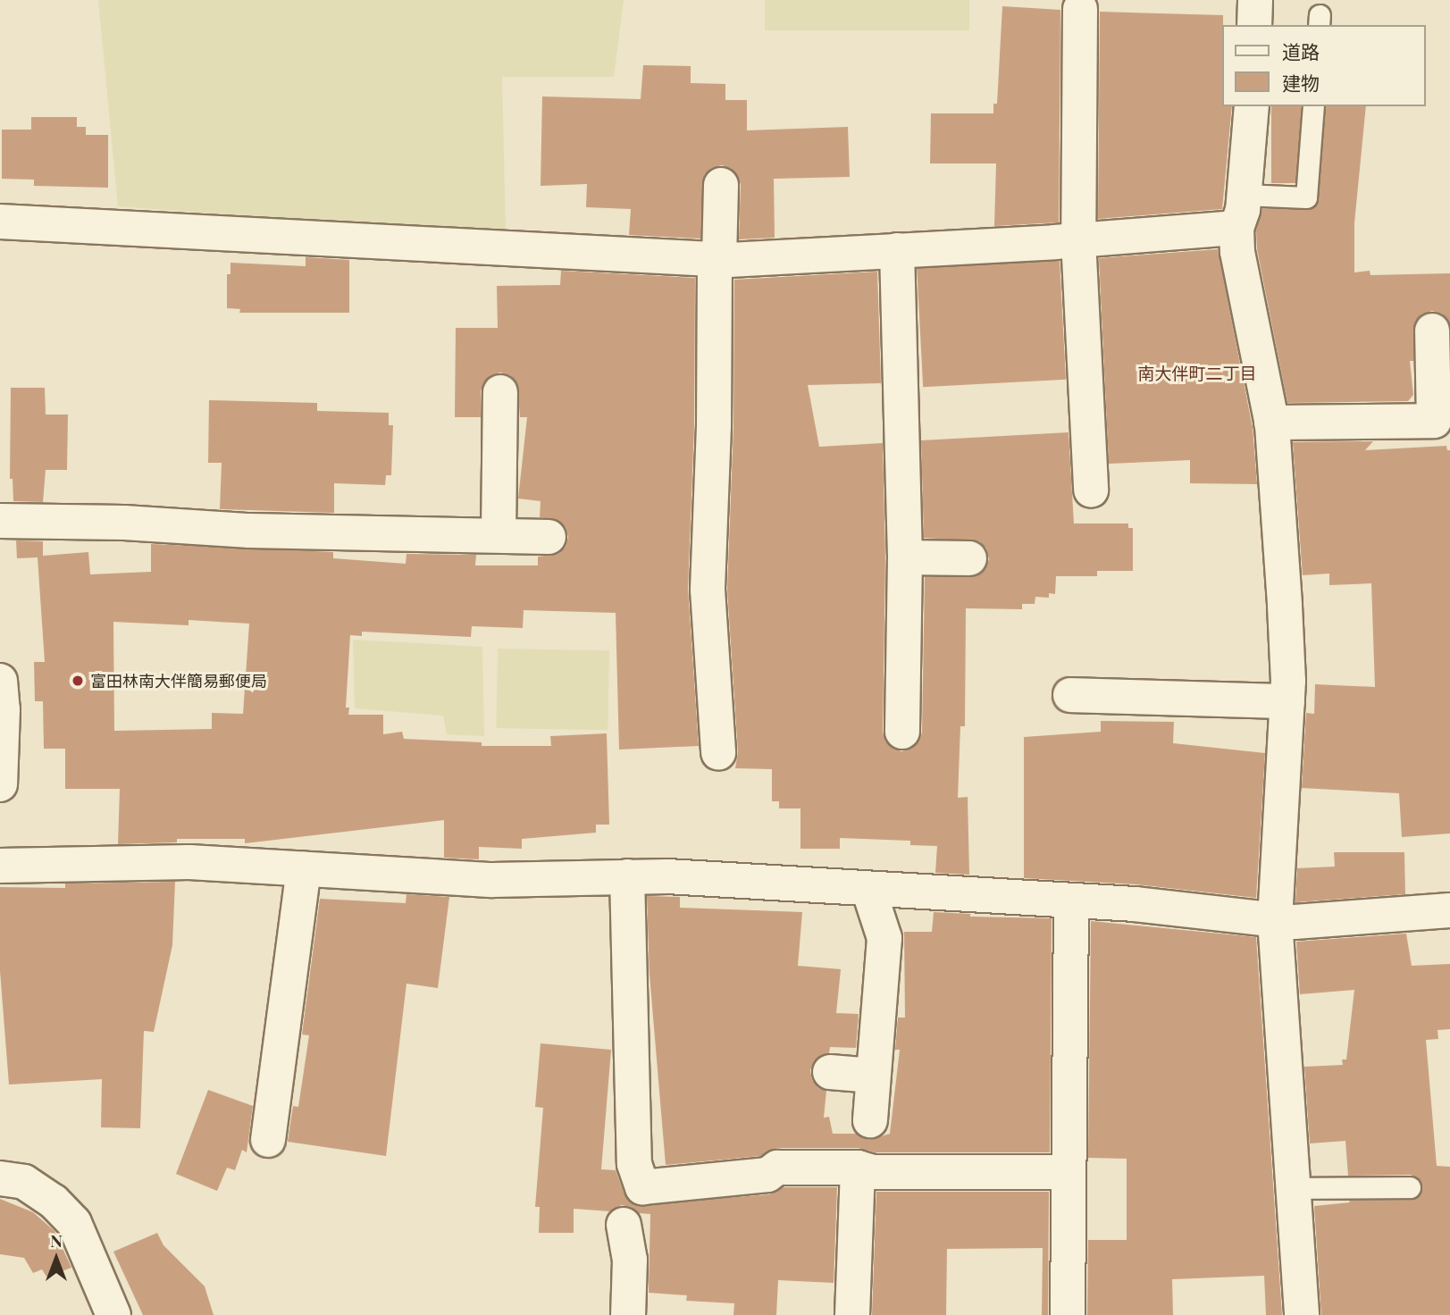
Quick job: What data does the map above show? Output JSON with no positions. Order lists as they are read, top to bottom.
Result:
{
  "districts": ["南大伴町二丁目"],
  "places": ["富田林南大伴簡易郵便局"],
  "legend": ["道路", "建物"],
  "north": "top"
}
